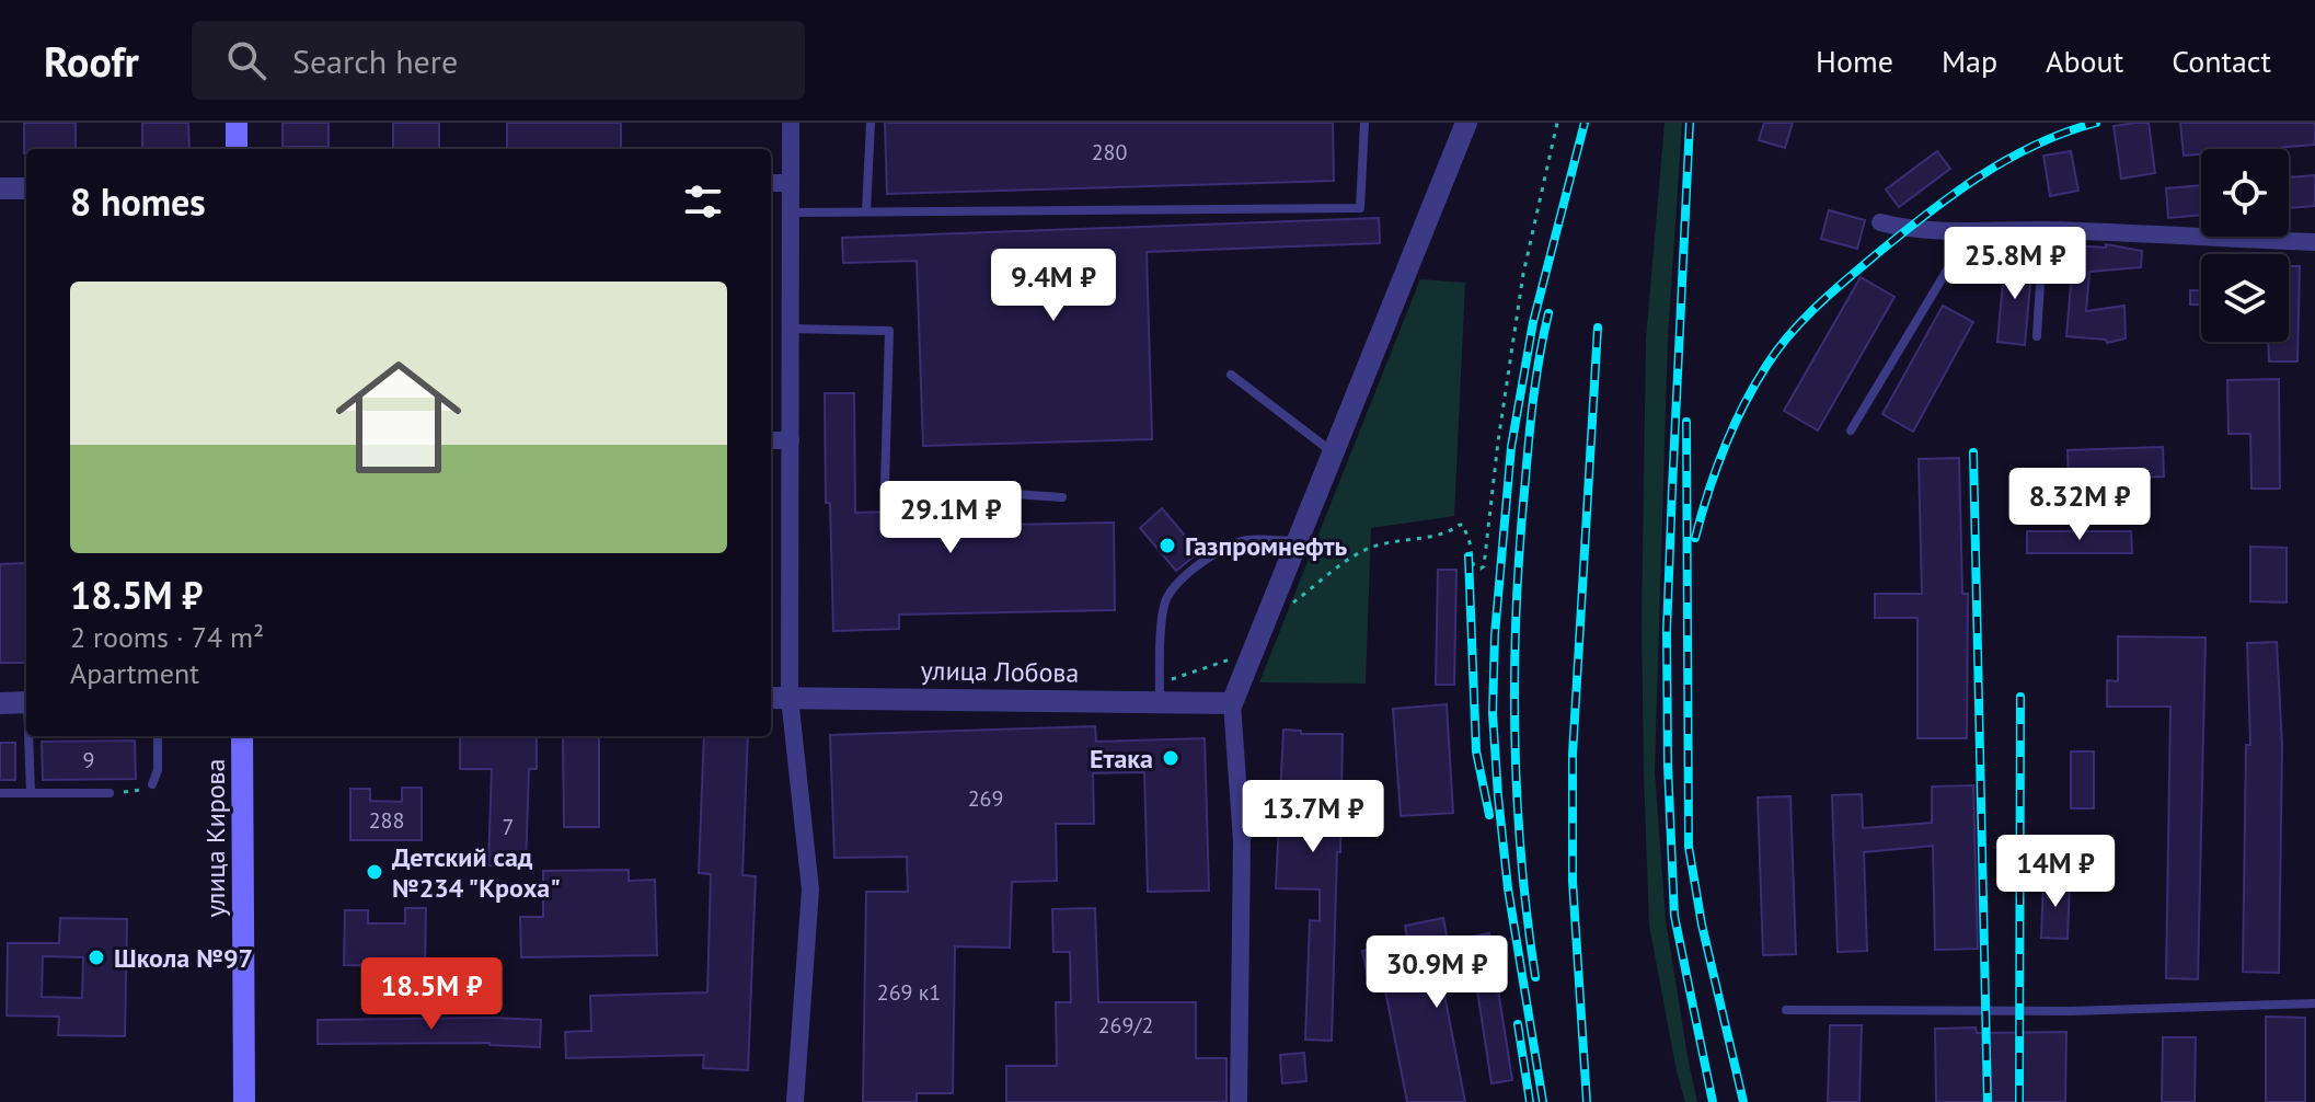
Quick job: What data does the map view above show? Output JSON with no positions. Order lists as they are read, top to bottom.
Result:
{
  "streets": {
    "main road": ["улица Кирова"],
    "street": ["улица Лобова"]
  },
  "places": [
    "Газпромнефть",
    "Етака",
    "Детский сад №234 \"Кроха\"",
    "Школа №97"
  ],
  "house_numbers": [
    "280",
    "9",
    "269",
    "288",
    "7",
    "269 к1",
    "269/2"
  ],
  "page": {
    "header": "Roofr",
    "search": "Search here",
    "nav": [
      "Home",
      "Map",
      "About",
      "Contact"
    ],
    "heading": "8 homes",
    "price": [
      "25.8M ₽",
      "9.4M ₽",
      "8.32M ₽",
      "29.1M ₽",
      "13.7M ₽",
      "14M ₽",
      "30.9M ₽",
      "18.5M ₽"
    ],
    "list": [
      {
        "name": "18.5M ₽",
        "note": "2 rooms · 74 m² · Apartment"
      }
    ]
  }
}
